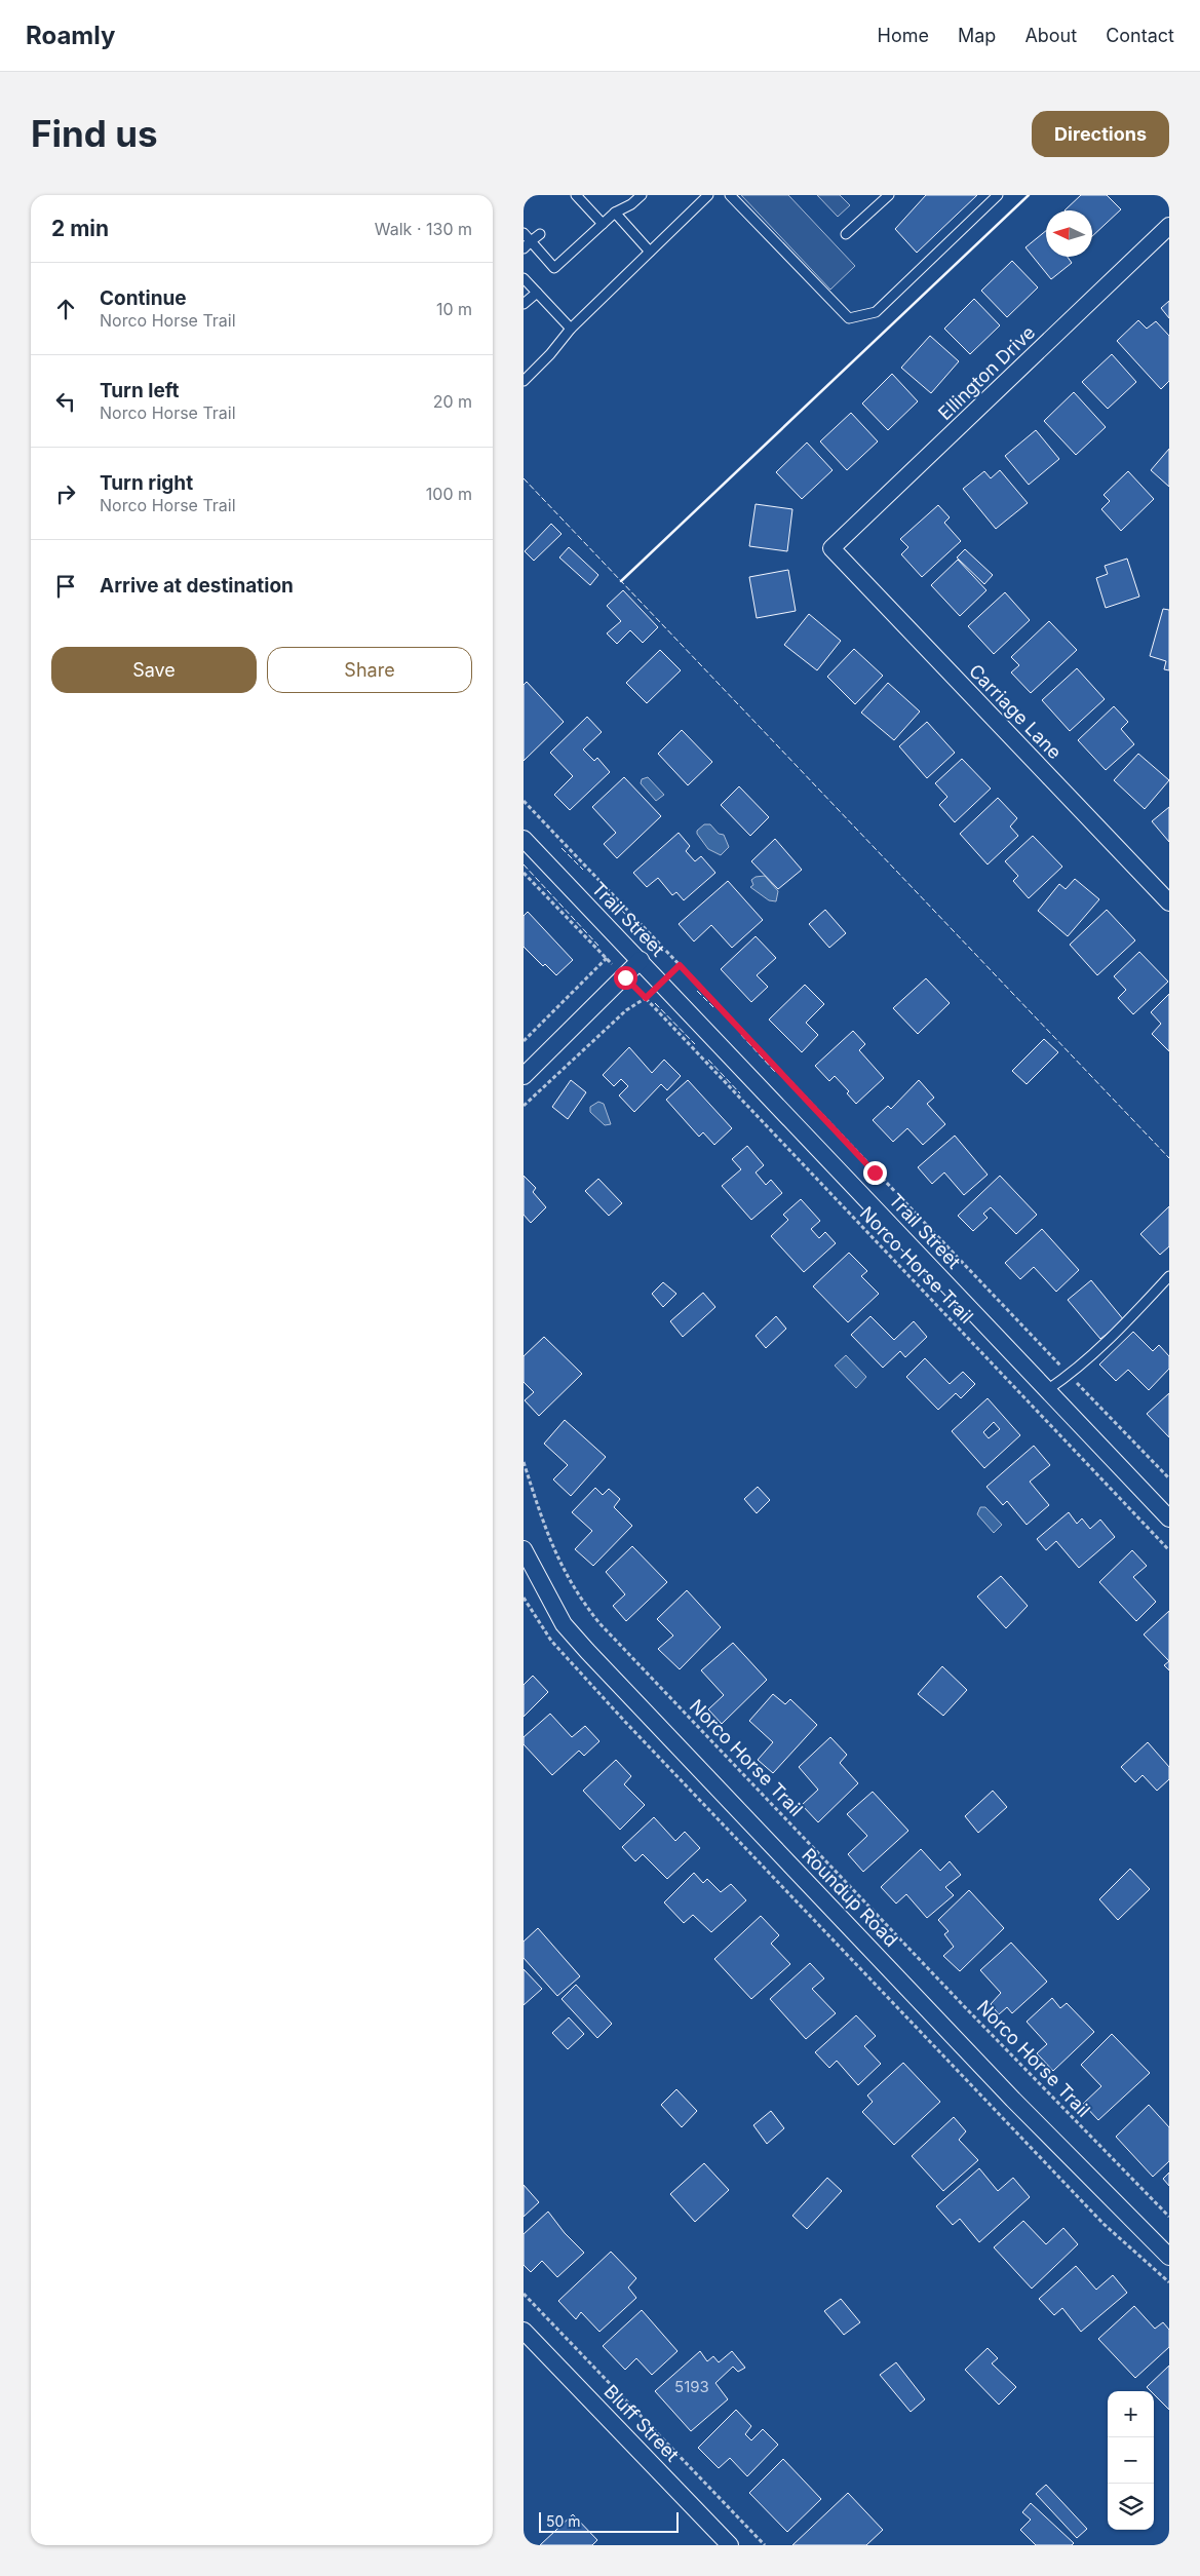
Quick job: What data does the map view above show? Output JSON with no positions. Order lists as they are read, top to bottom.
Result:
{
  "streets": {
    "street": [
      "Ellington Drive",
      "Carriage Lane",
      "Trail Street",
      "Roundup Road",
      "Bluff Street"
    ],
    "path": ["Norco Horse Trail"]
  },
  "crossings": [
    ["Ellington Drive", "Carriage Lane"]
  ],
  "house_numbers": ["5193"],
  "scale_bar": "50 m",
  "north": "left",
  "page": {
    "header": "Roamly",
    "nav": [
      "Home",
      "Map",
      "About",
      "Contact"
    ],
    "buttons": [
      "Directions",
      ["Save", "Share"]
    ],
    "title": "Find us",
    "heading": ["2 min", "Walk · 130 m"],
    "list": [
      ["Continue", "Norco Horse Trail", "10 m"],
      ["Turn left", "Norco Horse Trail", "20 m"],
      ["Turn right", "Norco Horse Trail", "100 m"],
      "Arrive at destination"
    ],
    "map_buttons": ["+", "−"],
    "scale": "50 m"
  }
}
